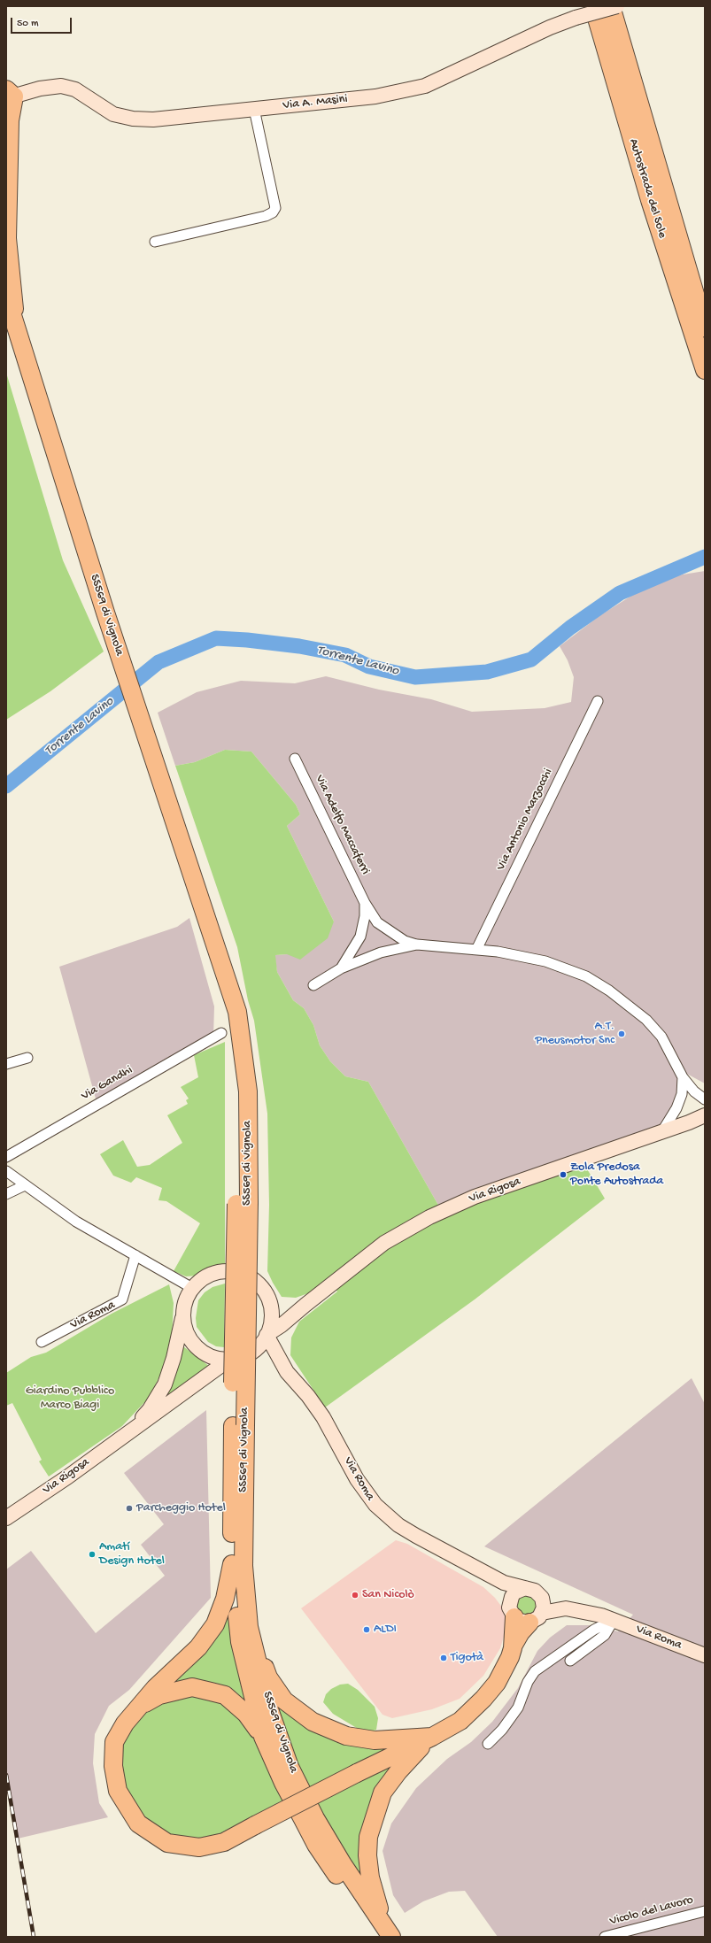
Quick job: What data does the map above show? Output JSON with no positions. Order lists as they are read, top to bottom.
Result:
{
  "streets": {
    "highway": ["Autostrada del Sole", "SS569 di Vignola"],
    "street": [
      "Via A. Masini",
      "Via Antonio Marzocchi",
      "Via Adelfo Maccaferri",
      "Via Gandhi",
      "Via Rigosa",
      "Via Roma",
      "Vicolo del Lavoro"
    ]
  },
  "crossings": [
    ["Via Rigosa", "Via Roma"]
  ],
  "water": ["Torrente Lavino"],
  "parks": ["Giardino Pubblico Marco Biagi"],
  "places": [
    "A.T. Pneusmotor Snc",
    "Zola Predosa Ponte Autostrada",
    "Parcheggio Hotel",
    "Amatí Design Hotel",
    "San Nicolò",
    "ALDI",
    "Tigotà"
  ],
  "scale_bar": "50 m"
}
